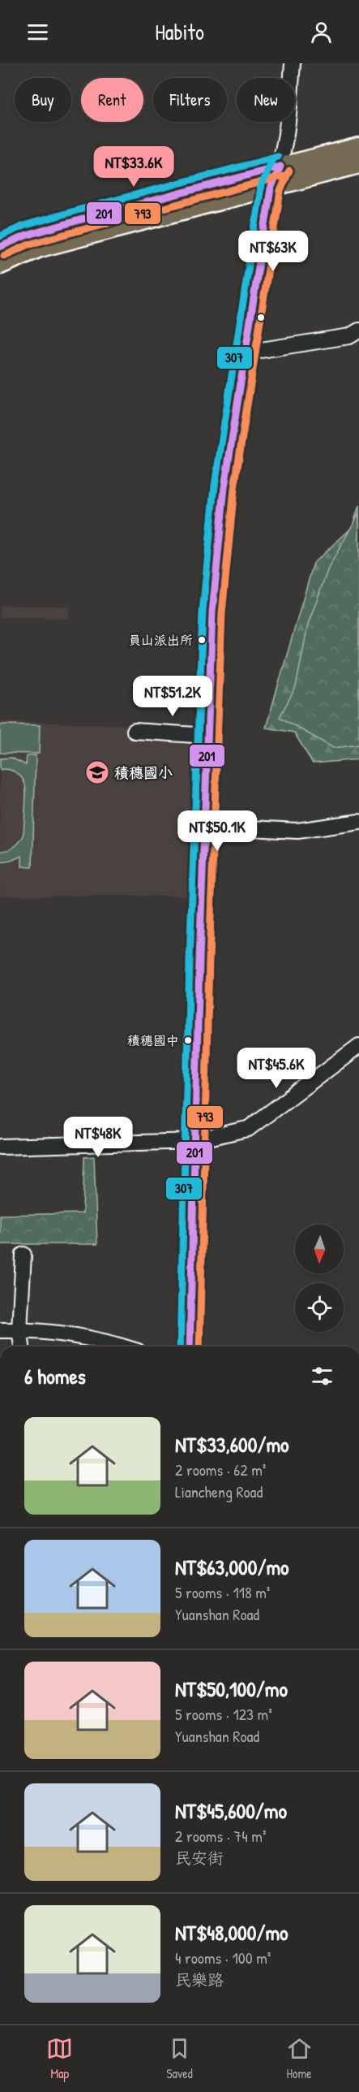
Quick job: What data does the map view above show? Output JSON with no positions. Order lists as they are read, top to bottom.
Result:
{
  "places": {
    "other": ["員山派出所", "積穗國中"],
    "school or university": ["積穗國小"]
  },
  "lines": ["transit line 307", "transit line 201", "transit line 793"],
  "north": "bottom",
  "page": {
    "header": "Habito",
    "chip": [
      "Buy",
      "Rent",
      "Filters",
      "New"
    ],
    "price": [
      "NT$33.6K",
      "NT$63K",
      "NT$51.2K",
      "NT$50.1K",
      "NT$45.6K",
      "NT$48K"
    ],
    "heading": "6 homes",
    "list": [
      {
        "name": "NT$33,600/mo",
        "note": "2 rooms · 62 m² · Liancheng Road"
      },
      {
        "name": "NT$63,000/mo",
        "note": "5 rooms · 118 m² · Yuanshan Road"
      },
      {
        "name": "NT$50,100/mo",
        "note": "5 rooms · 123 m² · Yuanshan Road"
      },
      {
        "name": "NT$45,600/mo",
        "note": "2 rooms · 74 m² · 民安街"
      },
      {
        "name": "NT$48,000/mo",
        "note": "4 rooms · 100 m² · 民樂路"
      }
    ],
    "tabs": ["Map", "Saved", "Home"]
  }
}
